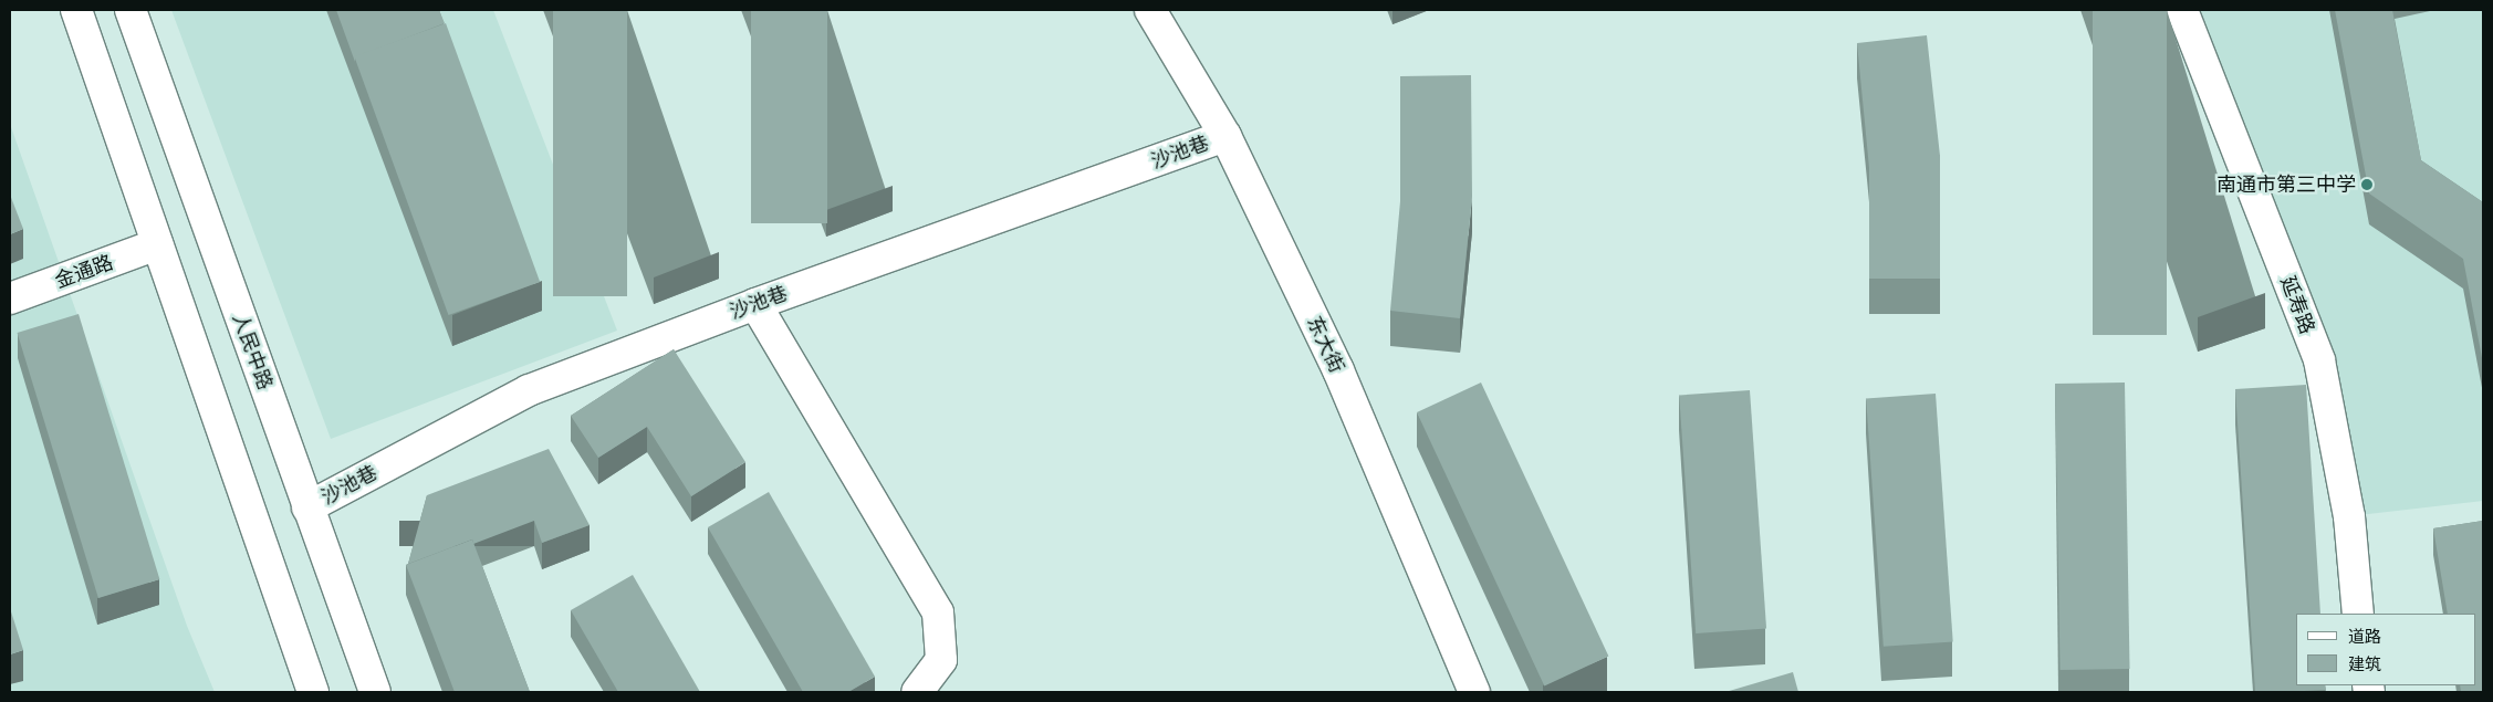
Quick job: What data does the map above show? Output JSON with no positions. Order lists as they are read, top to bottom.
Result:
{
  "streets": {
    "street": [
      "沙池巷",
      "金通路",
      "延寿路",
      "东大街",
      "人民中路"
    ]
  },
  "crossings": [
    ["沙池巷", "东大街"],
    ["沙池巷", "人民中路"]
  ],
  "places": ["南通市第三中学"],
  "legend": ["道路", "建筑"]
}
